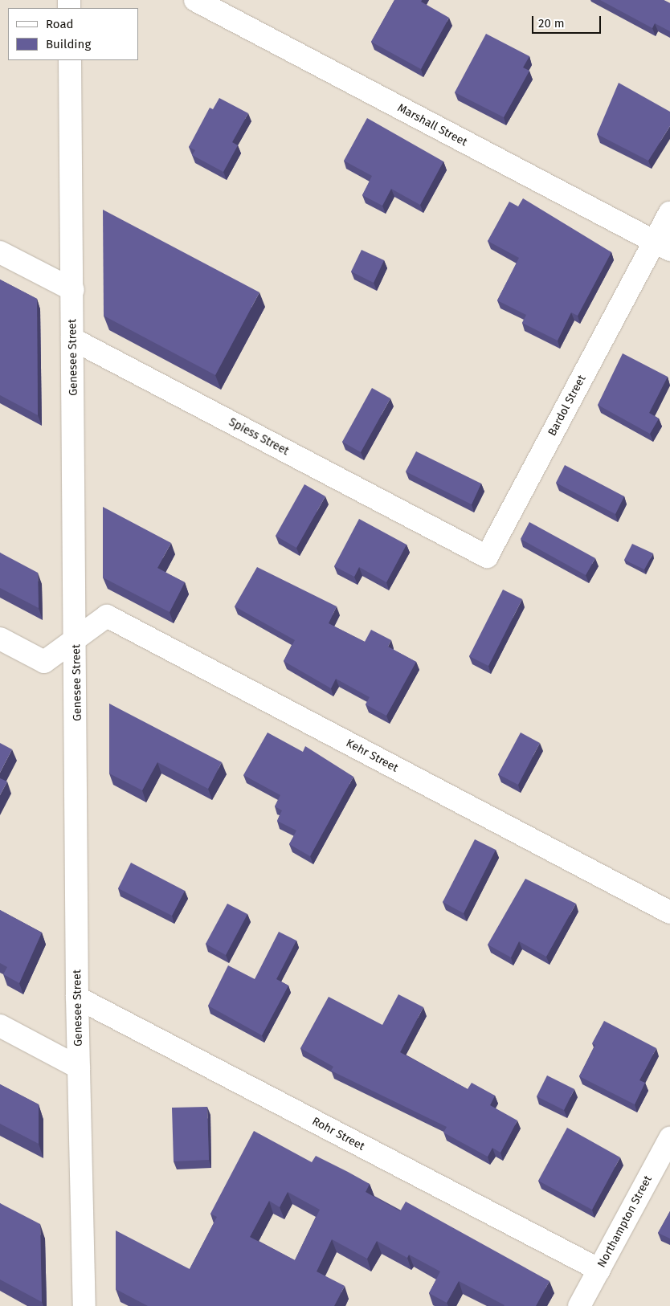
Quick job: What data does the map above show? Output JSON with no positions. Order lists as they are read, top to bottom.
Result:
{
  "streets": {
    "street": [
      "Marshall Street",
      "Genesee Street",
      "Bardol Street",
      "Spiess Street",
      "Kehr Street",
      "Rohr Street",
      "Northampton Street"
    ]
  },
  "crossings": [
    ["Marshall Street", "Bardol Street"],
    ["Genesee Street", "Spiess Street"],
    ["Genesee Street", "Kehr Street"],
    ["Genesee Street", "Rohr Street"],
    ["Bardol Street", "Spiess Street"],
    ["Rohr Street", "Northampton Street"]
  ],
  "legend": ["Road", "Building"],
  "scale_bar": "20 m"
}
